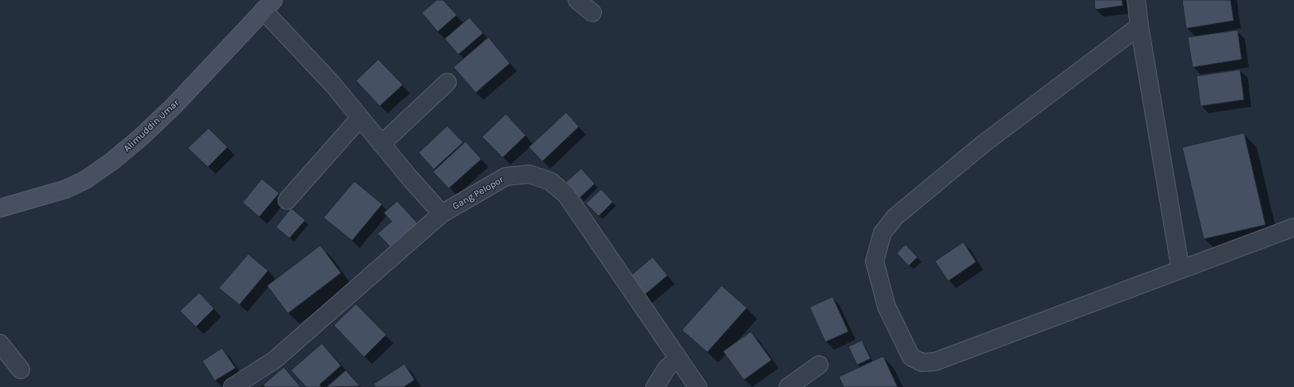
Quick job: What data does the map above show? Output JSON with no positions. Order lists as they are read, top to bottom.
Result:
{
  "streets": {
    "street": ["Alimuddin Umar", "Gang Pelopor"]
  },
  "crossings": [
    ["Alimuddin Umar", "Gang Pelopor"]
  ]
}
